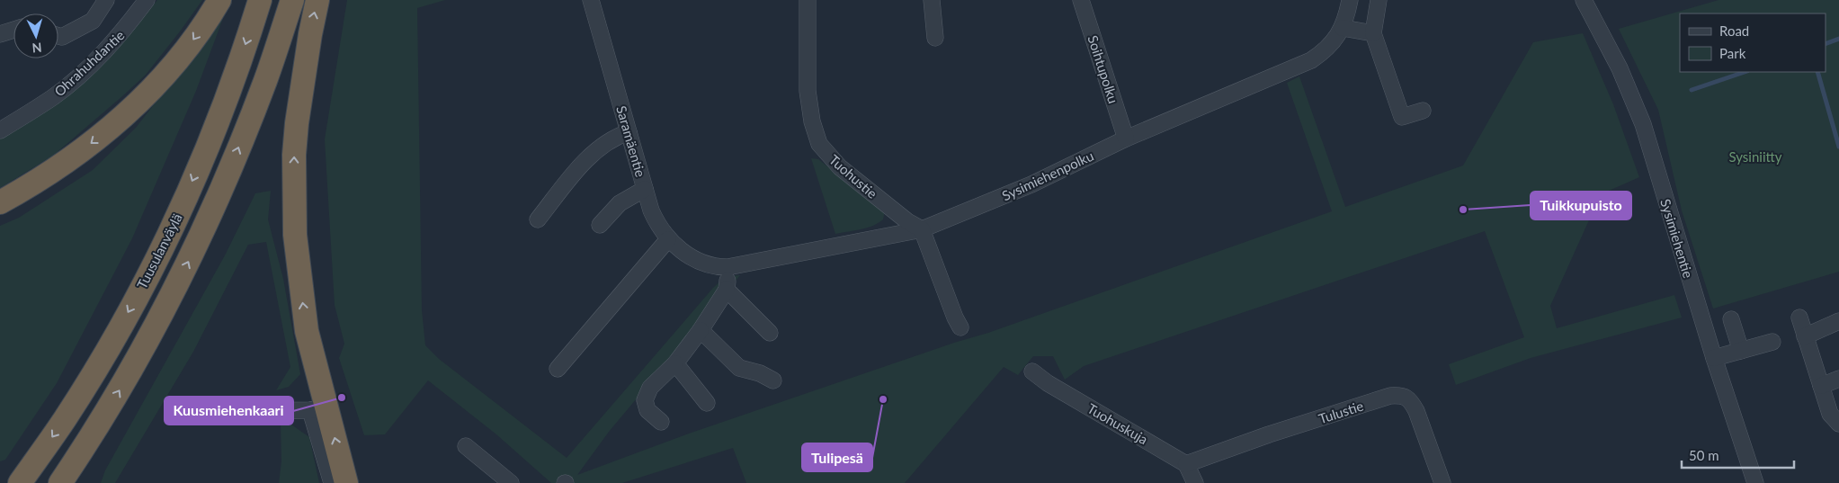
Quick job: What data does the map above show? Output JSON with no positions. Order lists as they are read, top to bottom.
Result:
{
  "streets": {
    "highway": ["Tuusulanväylä"],
    "street": [
      "Ohrahuhdantie",
      "Soihtupolku",
      "Saramäentie",
      "Sysimiehenpolku",
      "Tuohustie",
      "Sysimiehentie",
      "Tulustie",
      "Tuohuskuja"
    ]
  },
  "crossings": [
    ["Soihtupolku", "Sysimiehenpolku"],
    ["Saramäentie", "Sysimiehenpolku"],
    ["Sysimiehenpolku", "Tuohustie"],
    ["Tulustie", "Tuohuskuja"]
  ],
  "parks": ["Sysiniitty"],
  "places": ["Tuikkupuisto", "Kuusmiehenkaari", "Tulipesä"],
  "legend": ["Road", "Park"],
  "scale_bar": "50 m",
  "north": "bottom"
}
